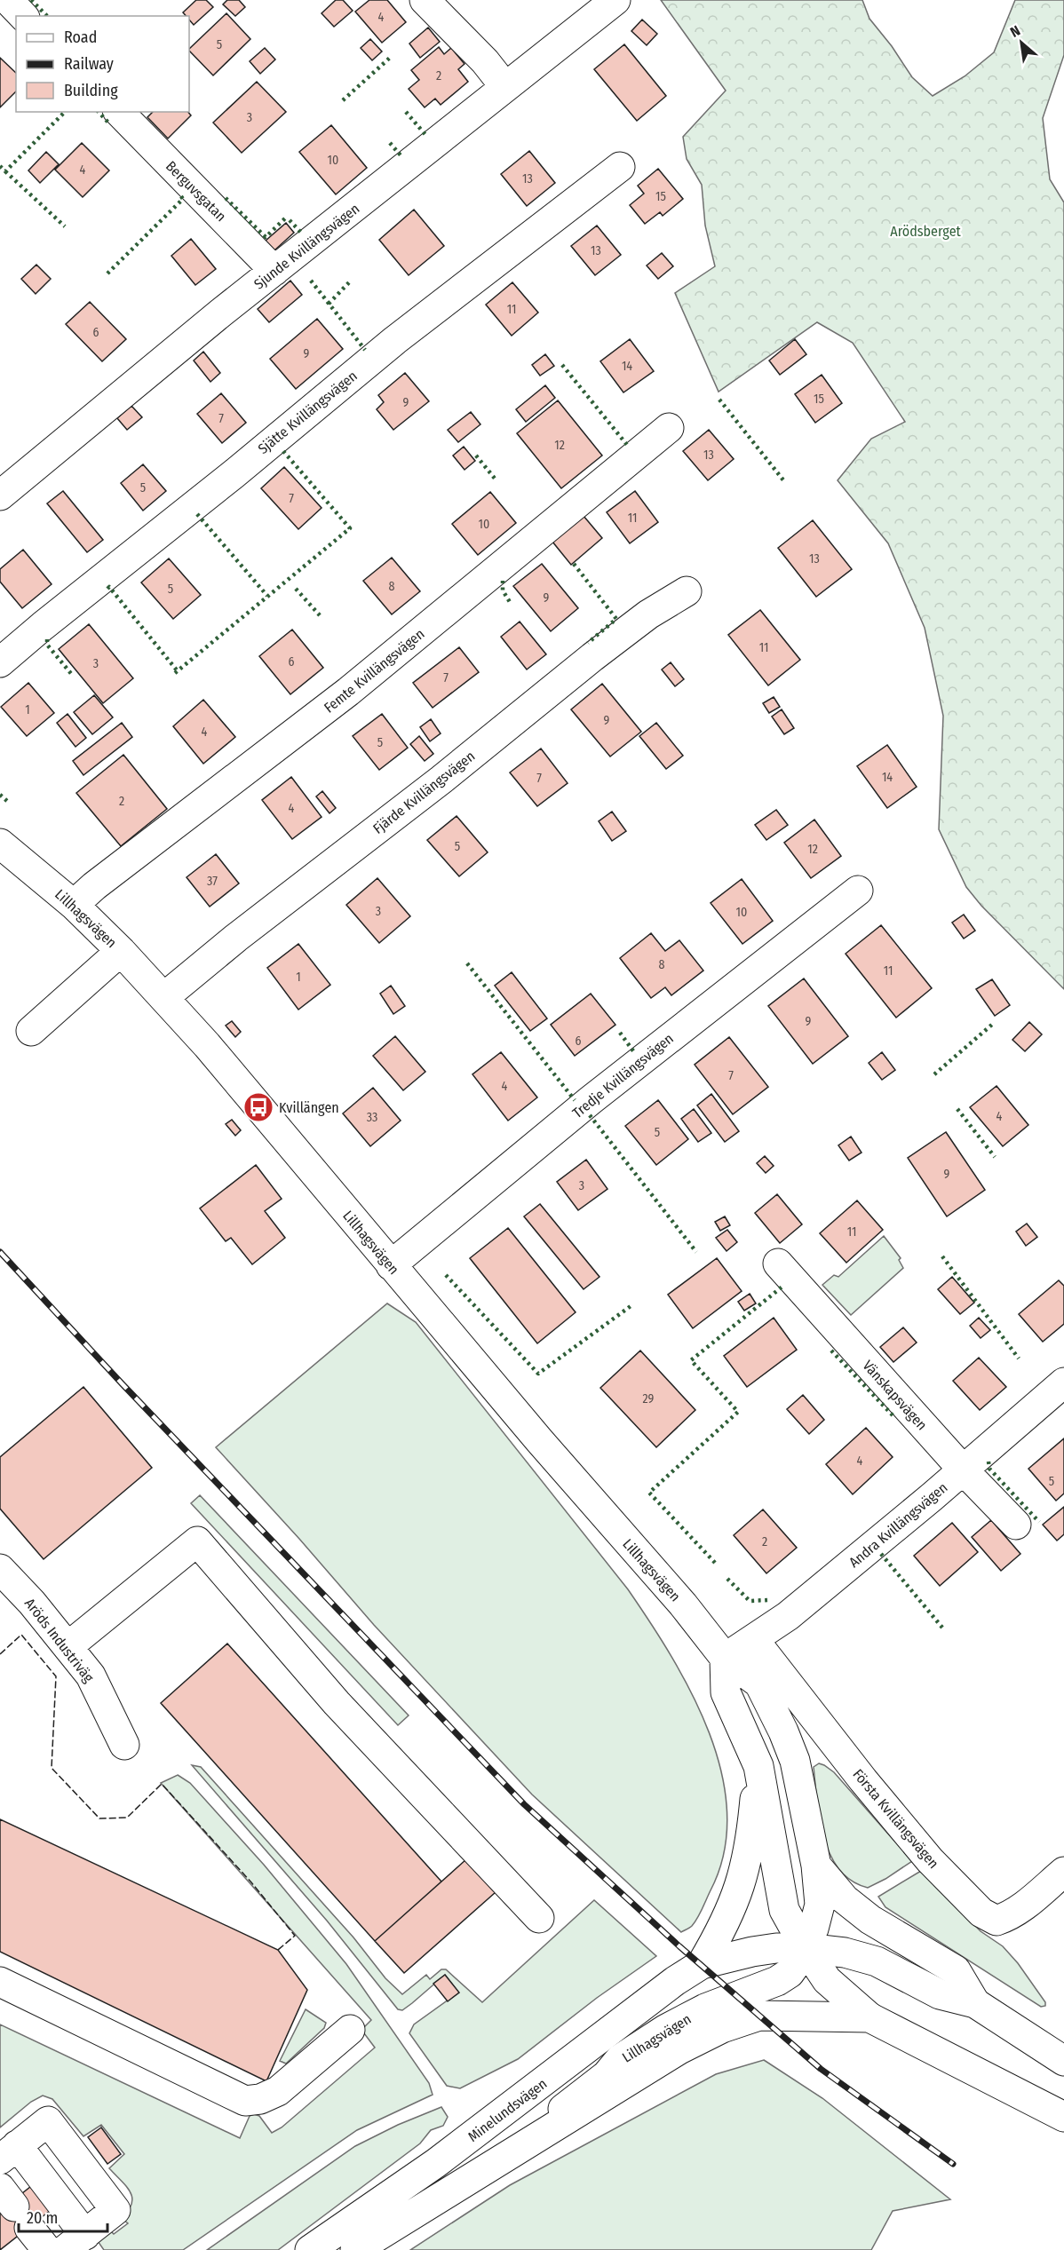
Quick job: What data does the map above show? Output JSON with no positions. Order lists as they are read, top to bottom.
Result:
{
  "streets": {
    "street": [
      "Berguvsgatan",
      "Sjunde Kvillängsvägen",
      "Sjätte Kvillängsvägen",
      "Femte Kvillängsvägen",
      "Fjärde Kvillängsvägen",
      "Lillhagsvägen",
      "Tredje Kvillängsvägen",
      "Vänskapsvägen",
      "Andra Kvillängsvägen",
      "Aröds Industriväg",
      "Första Kvillängsvägen",
      "Minelundsvägen"
    ]
  },
  "crossings": [
    ["Berguvsgatan", "Sjunde Kvillängsvägen"],
    ["Femte Kvillängsvägen", "Lillhagsvägen"],
    ["Fjärde Kvillängsvägen", "Lillhagsvägen"],
    ["Lillhagsvägen", "Tredje Kvillängsvägen"],
    ["Lillhagsvägen", "Andra Kvillängsvägen"],
    ["Lillhagsvägen", "Minelundsvägen"],
    ["Vänskapsvägen", "Andra Kvillängsvägen"],
    ["Andra Kvillängsvägen", "Första Kvillängsvägen"]
  ],
  "parks": ["Arödsberget"],
  "places": {
    "bus stop": ["Kvillängen"]
  },
  "house_numbers": [
    "4",
    "5",
    "2",
    "3",
    "10",
    "4",
    "13",
    "15",
    "13",
    "11",
    "6",
    "9",
    "14",
    "15",
    "9",
    "7",
    "12",
    "13",
    "5",
    "7",
    "11",
    "10",
    "13",
    "8",
    "5",
    "9",
    "11",
    "6",
    "3",
    "7",
    "1",
    "9",
    "4",
    "5",
    "14",
    "7",
    "2",
    "4",
    "5",
    "12",
    "37",
    "3",
    "10",
    "8",
    "11",
    "1",
    "9",
    "6",
    "7",
    "4",
    "4",
    "33",
    "5",
    "9",
    "3",
    "11",
    "29",
    "4",
    "5",
    "2"
  ],
  "legend": ["Road", "Railway", "Building"],
  "scale_bar": "20 m",
  "north": "top left"
}
